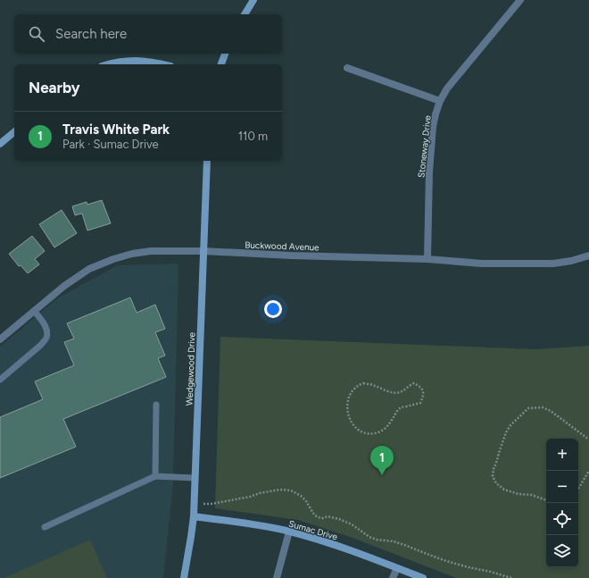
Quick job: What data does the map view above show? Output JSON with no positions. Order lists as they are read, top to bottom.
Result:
{
  "streets": {
    "street": [
      "Stoneway Drive",
      "Buckwood Avenue",
      "Wedgewood Drive",
      "Sumac Drive"
    ]
  },
  "crossings": [
    ["Stoneway Drive", "Buckwood Avenue"],
    ["Buckwood Avenue", "Wedgewood Drive"],
    ["Wedgewood Drive", "Sumac Drive"]
  ],
  "page": {
    "search": "Search here",
    "heading": "Nearby",
    "list": [
      {
        "mark": "1",
        "name": "Travis White Park",
        "note": "Park · Sumac Drive",
        "value": "110 m"
      }
    ],
    "map_buttons": ["+", "−"],
    "pins": "1"
  }
}
